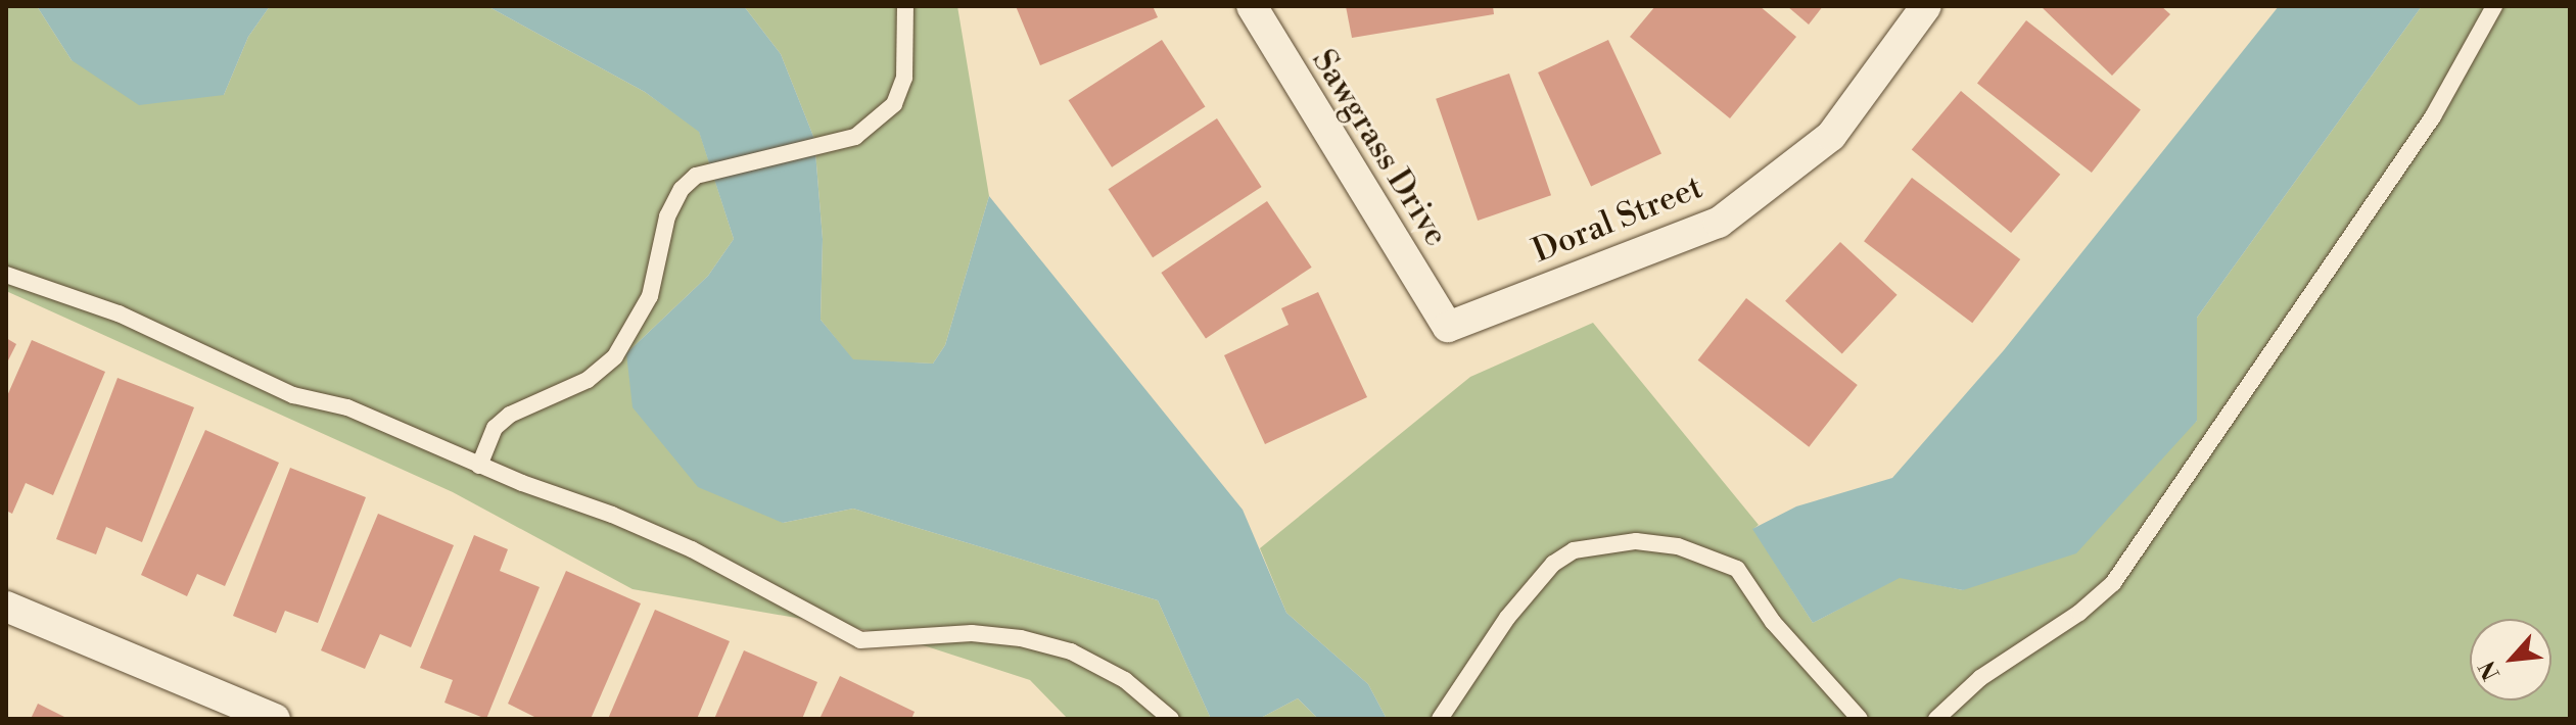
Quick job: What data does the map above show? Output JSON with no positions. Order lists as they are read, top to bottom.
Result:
{
  "streets": {
    "street": ["Sawgrass Drive", "Doral Street"]
  },
  "crossings": [
    ["Sawgrass Drive", "Doral Street"]
  ],
  "north": "bottom left"
}
